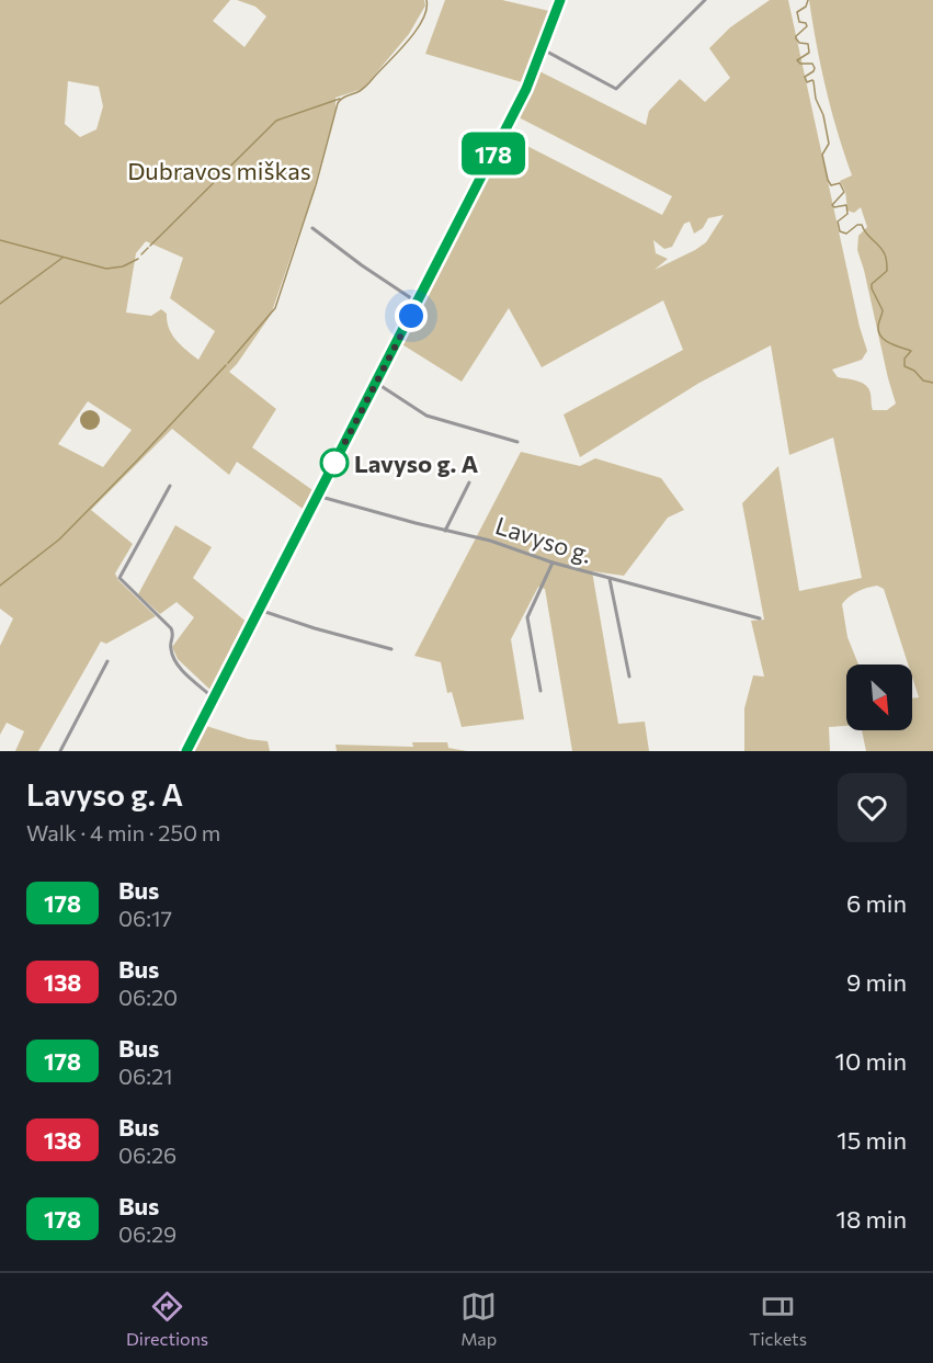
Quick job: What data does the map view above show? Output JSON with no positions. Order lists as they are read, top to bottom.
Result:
{
  "streets": {
    "street": ["Lavyso g."]
  },
  "parks": ["Dubravos miškas"],
  "places": ["Lavyso g. A"],
  "lines": ["bus line 178"],
  "north": "bottom right",
  "page": {
    "on_map": "178",
    "heading": ["Lavyso g. A", "Walk · 4 min · 250 m"],
    "list": [
      {
        "mark": "178",
        "name": "Bus",
        "note": "06:17",
        "value": "6 min"
      },
      {
        "mark": "138",
        "name": "Bus",
        "note": "06:20",
        "value": "9 min"
      },
      {
        "mark": "178",
        "name": "Bus",
        "note": "06:21",
        "value": "10 min"
      },
      {
        "mark": "138",
        "name": "Bus",
        "note": "06:26",
        "value": "15 min"
      },
      {
        "mark": "178",
        "name": "Bus",
        "note": "06:29",
        "value": "18 min"
      }
    ],
    "tabs": ["Directions", "Map", "Tickets"]
  }
}
